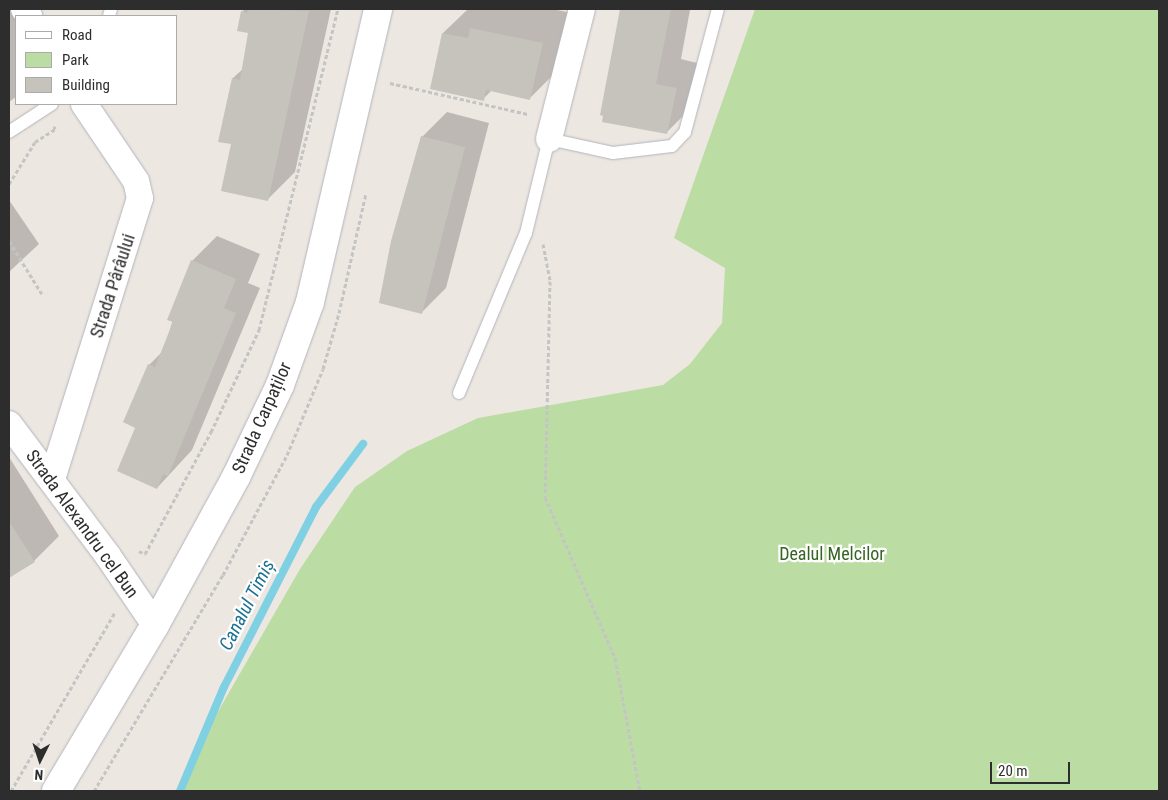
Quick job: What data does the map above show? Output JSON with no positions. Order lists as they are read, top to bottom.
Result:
{
  "streets": {
    "main road": ["Strada Carpaților"],
    "street": ["Strada Pârâului", "Strada Alexandru cel Bun"]
  },
  "crossings": [
    ["Strada Pârâului", "Strada Alexandru cel Bun"],
    ["Strada Carpaților", "Strada Alexandru cel Bun"]
  ],
  "water": ["Canalul Timiș"],
  "parks": ["Dealul Melcilor"],
  "legend": ["Road", "Park", "Building"],
  "scale_bar": "20 m",
  "north": "bottom"
}
